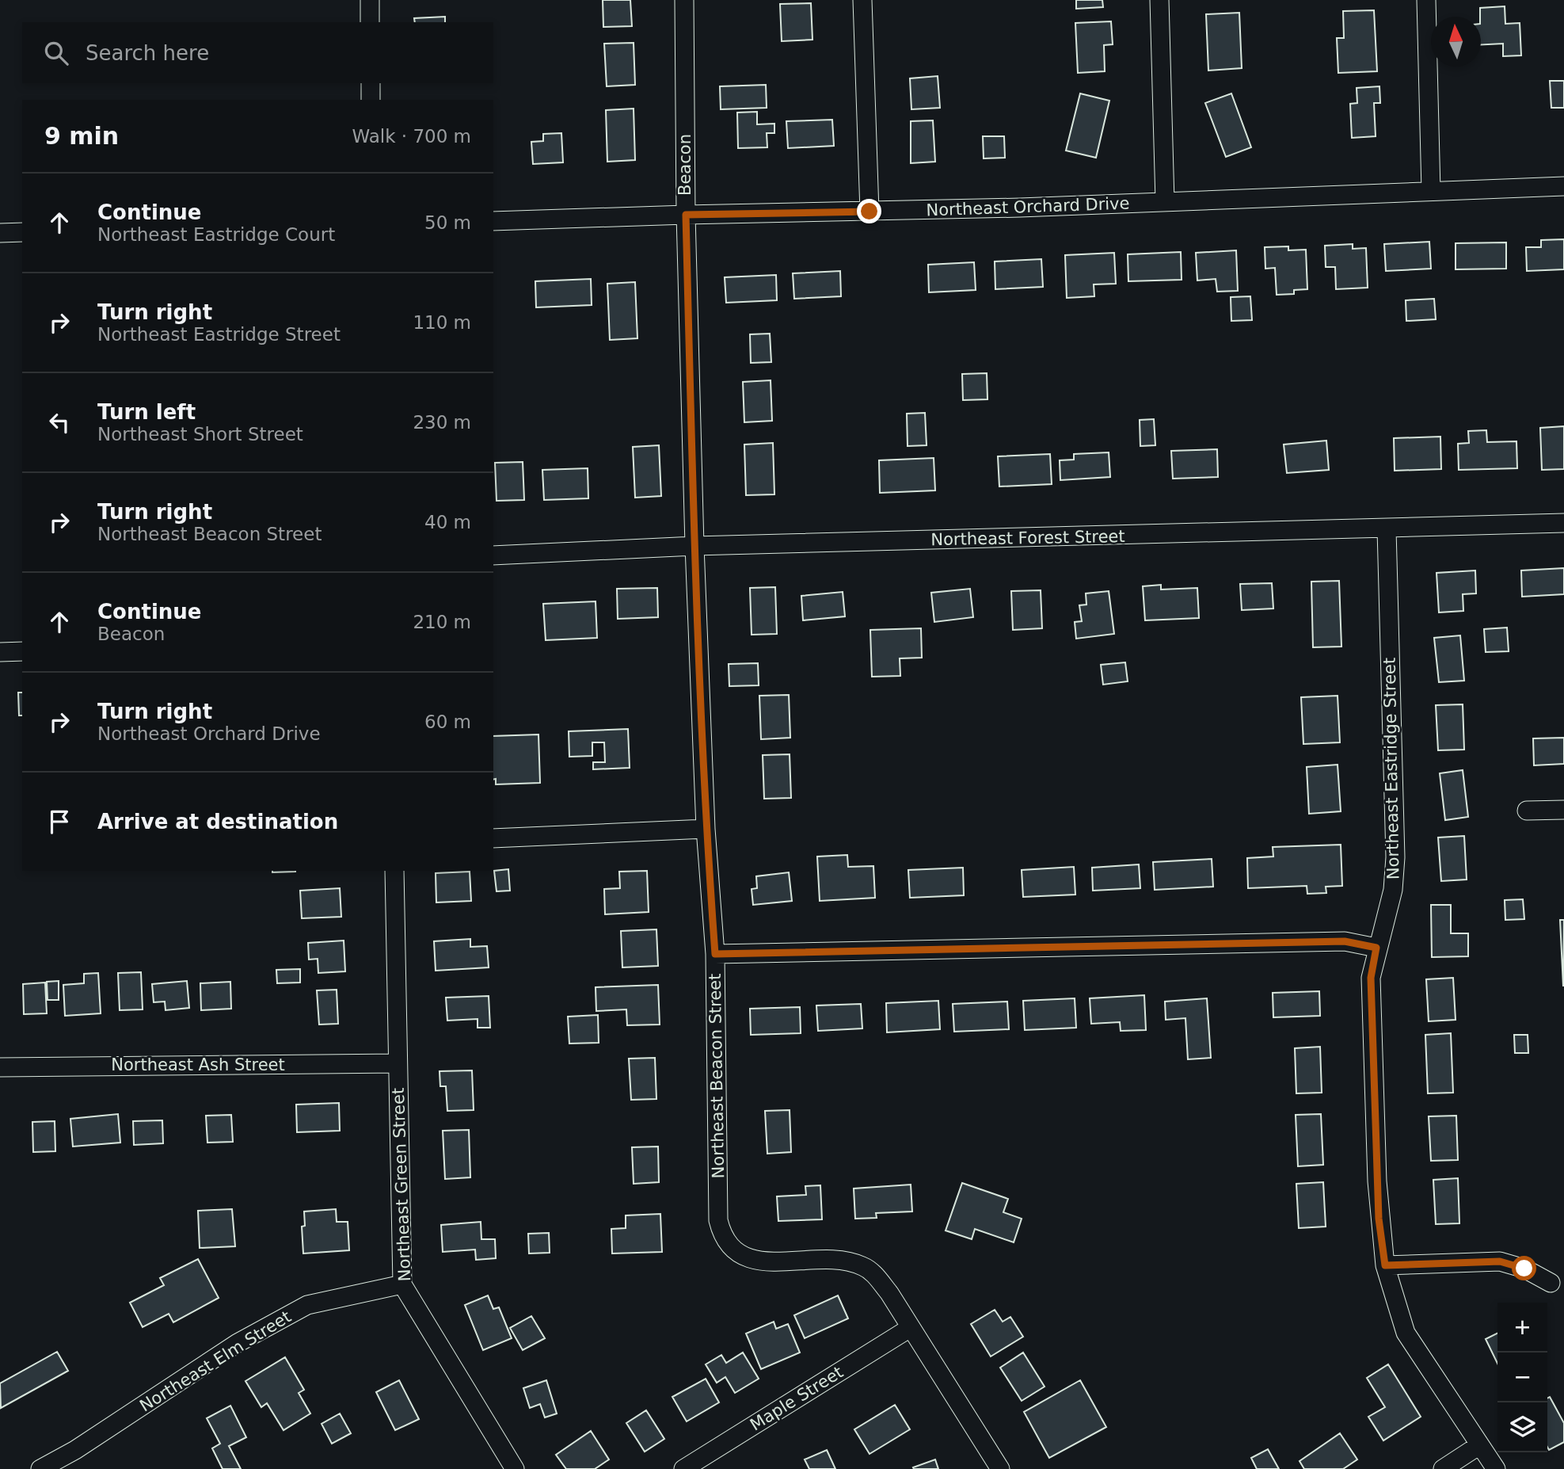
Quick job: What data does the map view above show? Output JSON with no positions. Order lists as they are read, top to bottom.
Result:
{
  "streets": {
    "street": [
      "Beacon",
      "Northeast Orchard Drive",
      "Northeast Forest Street",
      "Northeast Eastridge Street",
      "Northeast Ash Street",
      "Northeast Beacon Street",
      "Northeast Green Street",
      "Northeast Elm Street",
      "Maple Street"
    ]
  },
  "crossings": [
    ["Beacon", "Northeast Orchard Drive"],
    ["Beacon", "Northeast Forest Street"],
    ["Beacon", "Northeast Beacon Street"],
    ["Northeast Forest Street", "Northeast Eastridge Street"],
    ["Northeast Ash Street", "Northeast Green Street"],
    ["Northeast Beacon Street", "Maple Street"],
    ["Northeast Green Street", "Northeast Elm Street"]
  ],
  "north": "top",
  "page": {
    "search": "Search here",
    "heading": ["9 min", "Walk · 700 m"],
    "list": [
      ["Continue", "Northeast Eastridge Court", "50 m"],
      ["Turn right", "Northeast Eastridge Street", "110 m"],
      ["Turn left", "Northeast Short Street", "230 m"],
      ["Turn right", "Northeast Beacon Street", "40 m"],
      ["Continue", "Beacon", "210 m"],
      ["Turn right", "Northeast Orchard Drive", "60 m"],
      "Arrive at destination"
    ],
    "map_buttons": ["+", "−"]
  }
}
